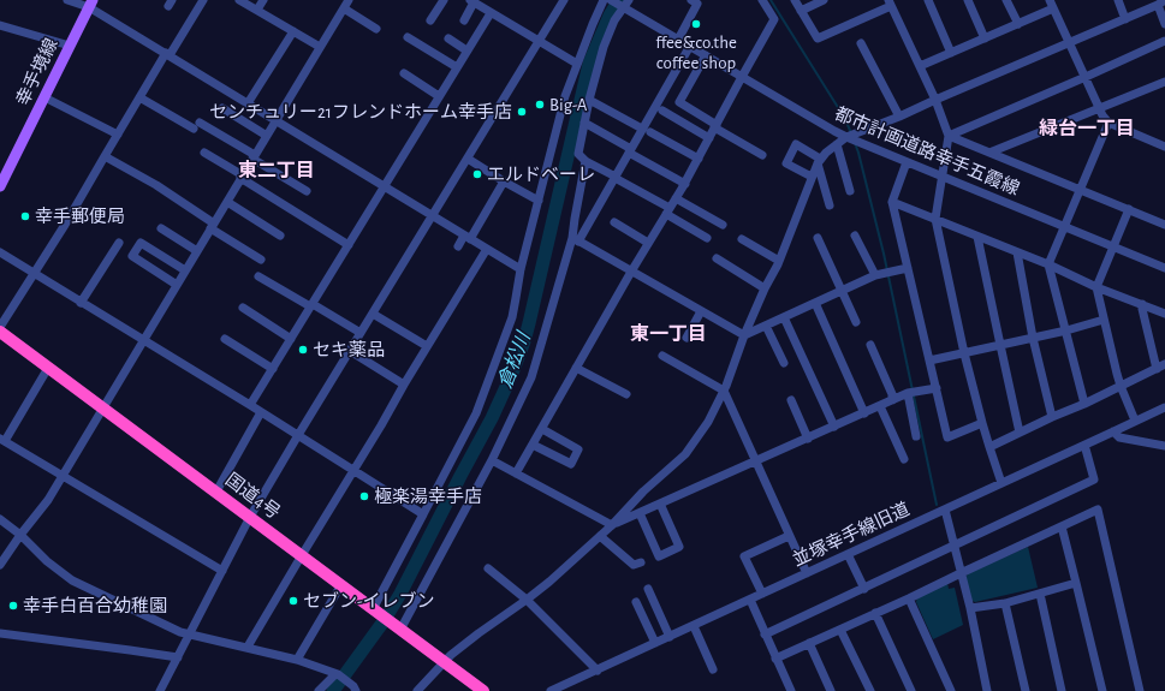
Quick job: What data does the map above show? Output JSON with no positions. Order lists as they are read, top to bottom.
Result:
{
  "streets": {
    "highway": ["国道4号"],
    "main road": ["幸手境線"],
    "street": ["都市計画道路幸手五霞線", "並塚幸手線旧道"]
  },
  "districts": ["緑台一丁目", "東二丁目", "東一丁目"],
  "water": ["倉松川"],
  "places": [
    "ffee&co.the coffee shop",
    "Big-A",
    "センチュリー21フレンドホーム幸手店",
    "エルドベーレ",
    "幸手郵便局",
    "セキ薬品",
    "極楽湯幸手店",
    "セブン-イレブン",
    "幸手白百合幼稚園"
  ]
}
